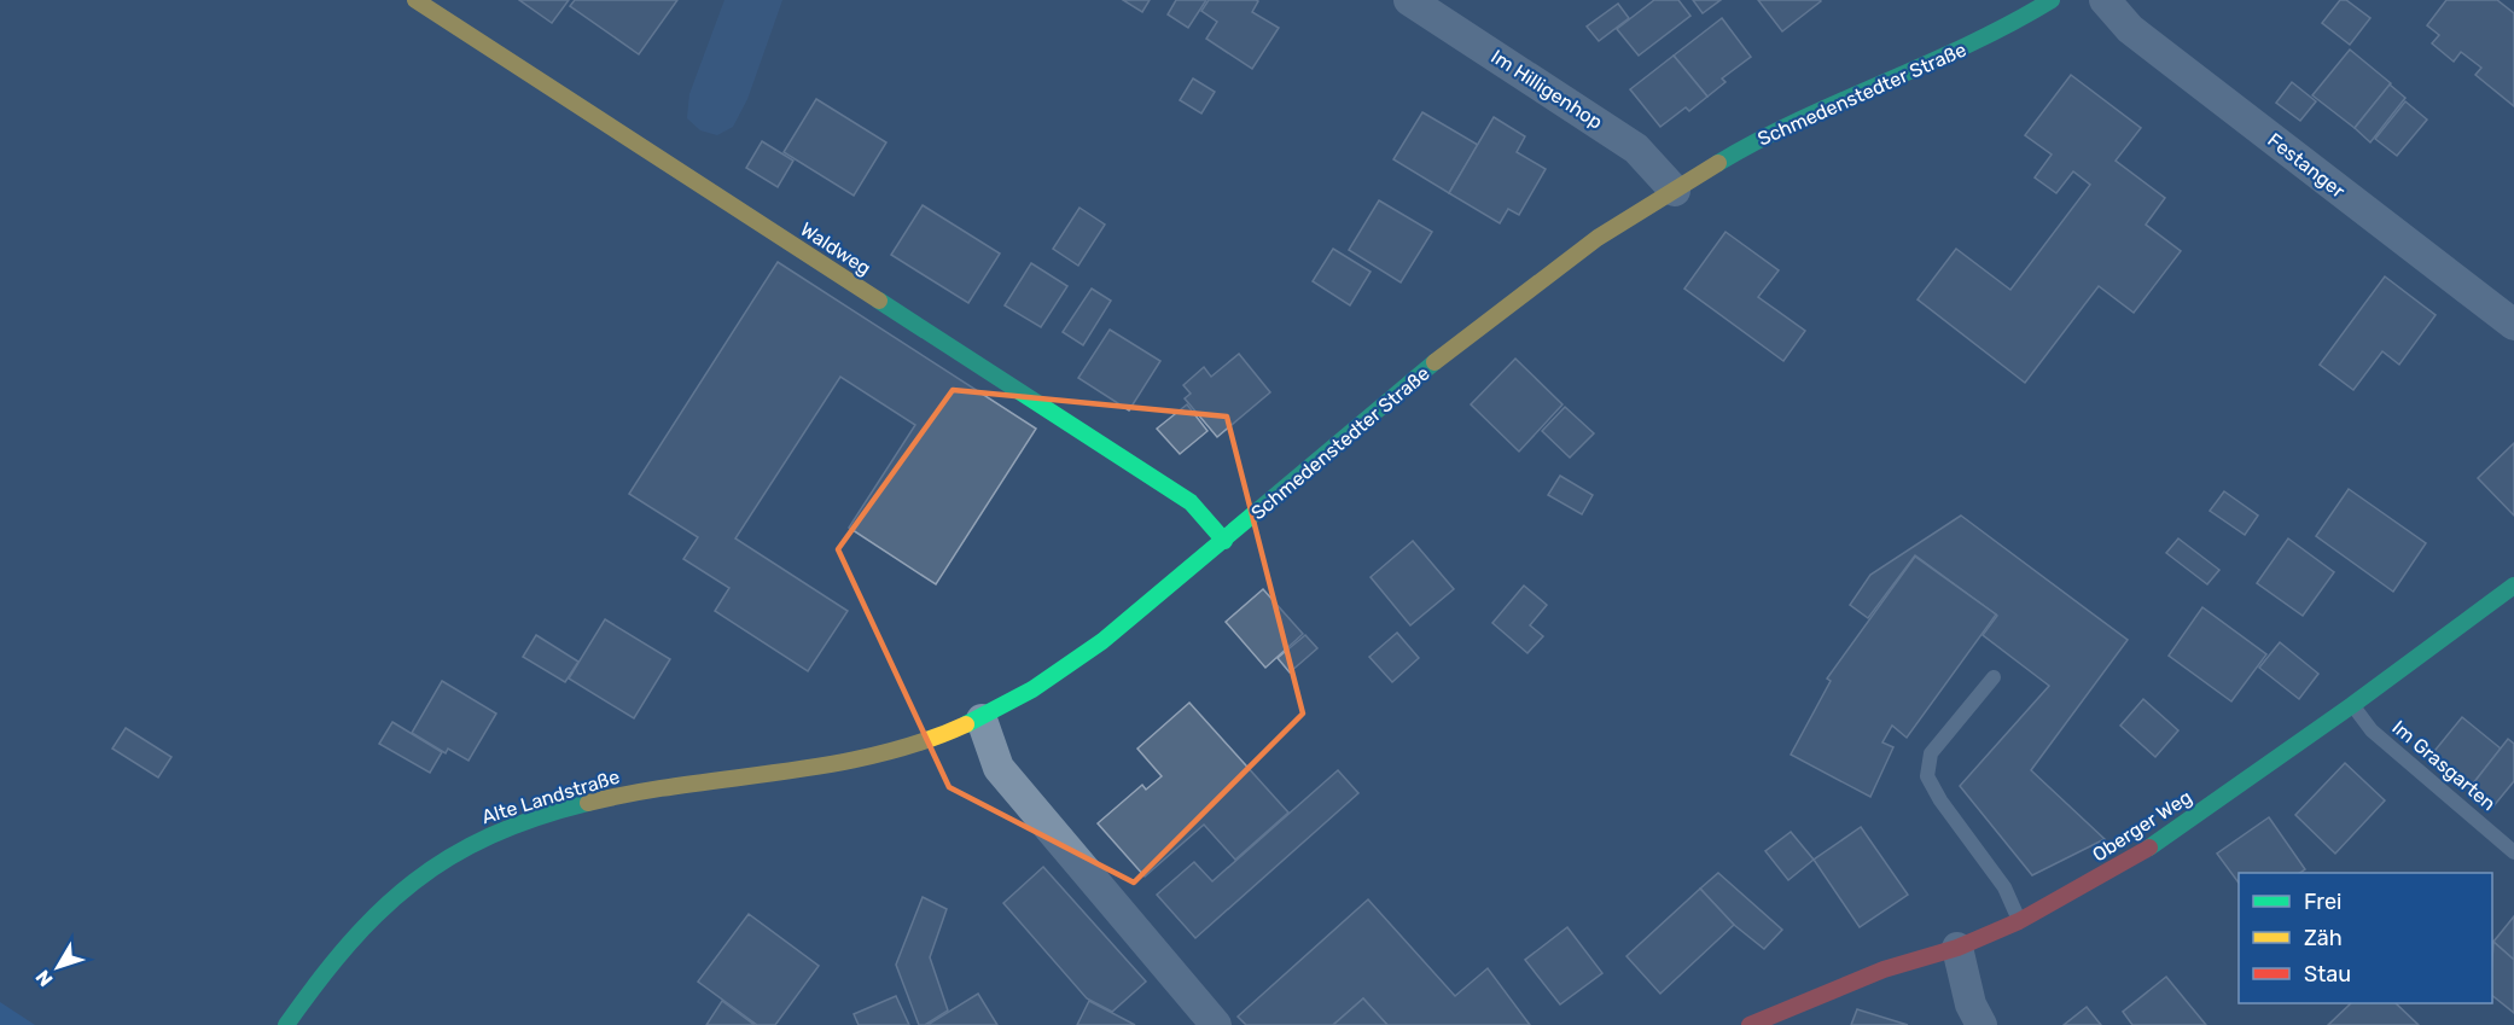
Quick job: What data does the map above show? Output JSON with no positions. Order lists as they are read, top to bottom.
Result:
{
  "streets": {
    "main road": [
      "Schmedenstedter Straße",
      "Waldweg",
      "Alte Landstraße",
      "Oberger Weg"
    ],
    "street": ["Im Hilligenhop", "Festanger"],
    "lane": ["Im Grasgarten"]
  },
  "crossings": [
    ["Im Hilligenhop", "Schmedenstedter Straße"],
    ["Schmedenstedter Straße", "Waldweg"],
    ["Schmedenstedter Straße", "Alte Landstraße"],
    ["Im Grasgarten", "Oberger Weg"]
  ],
  "legend": ["Frei", "Zäh", "Stau"],
  "north": "bottom left"
}
